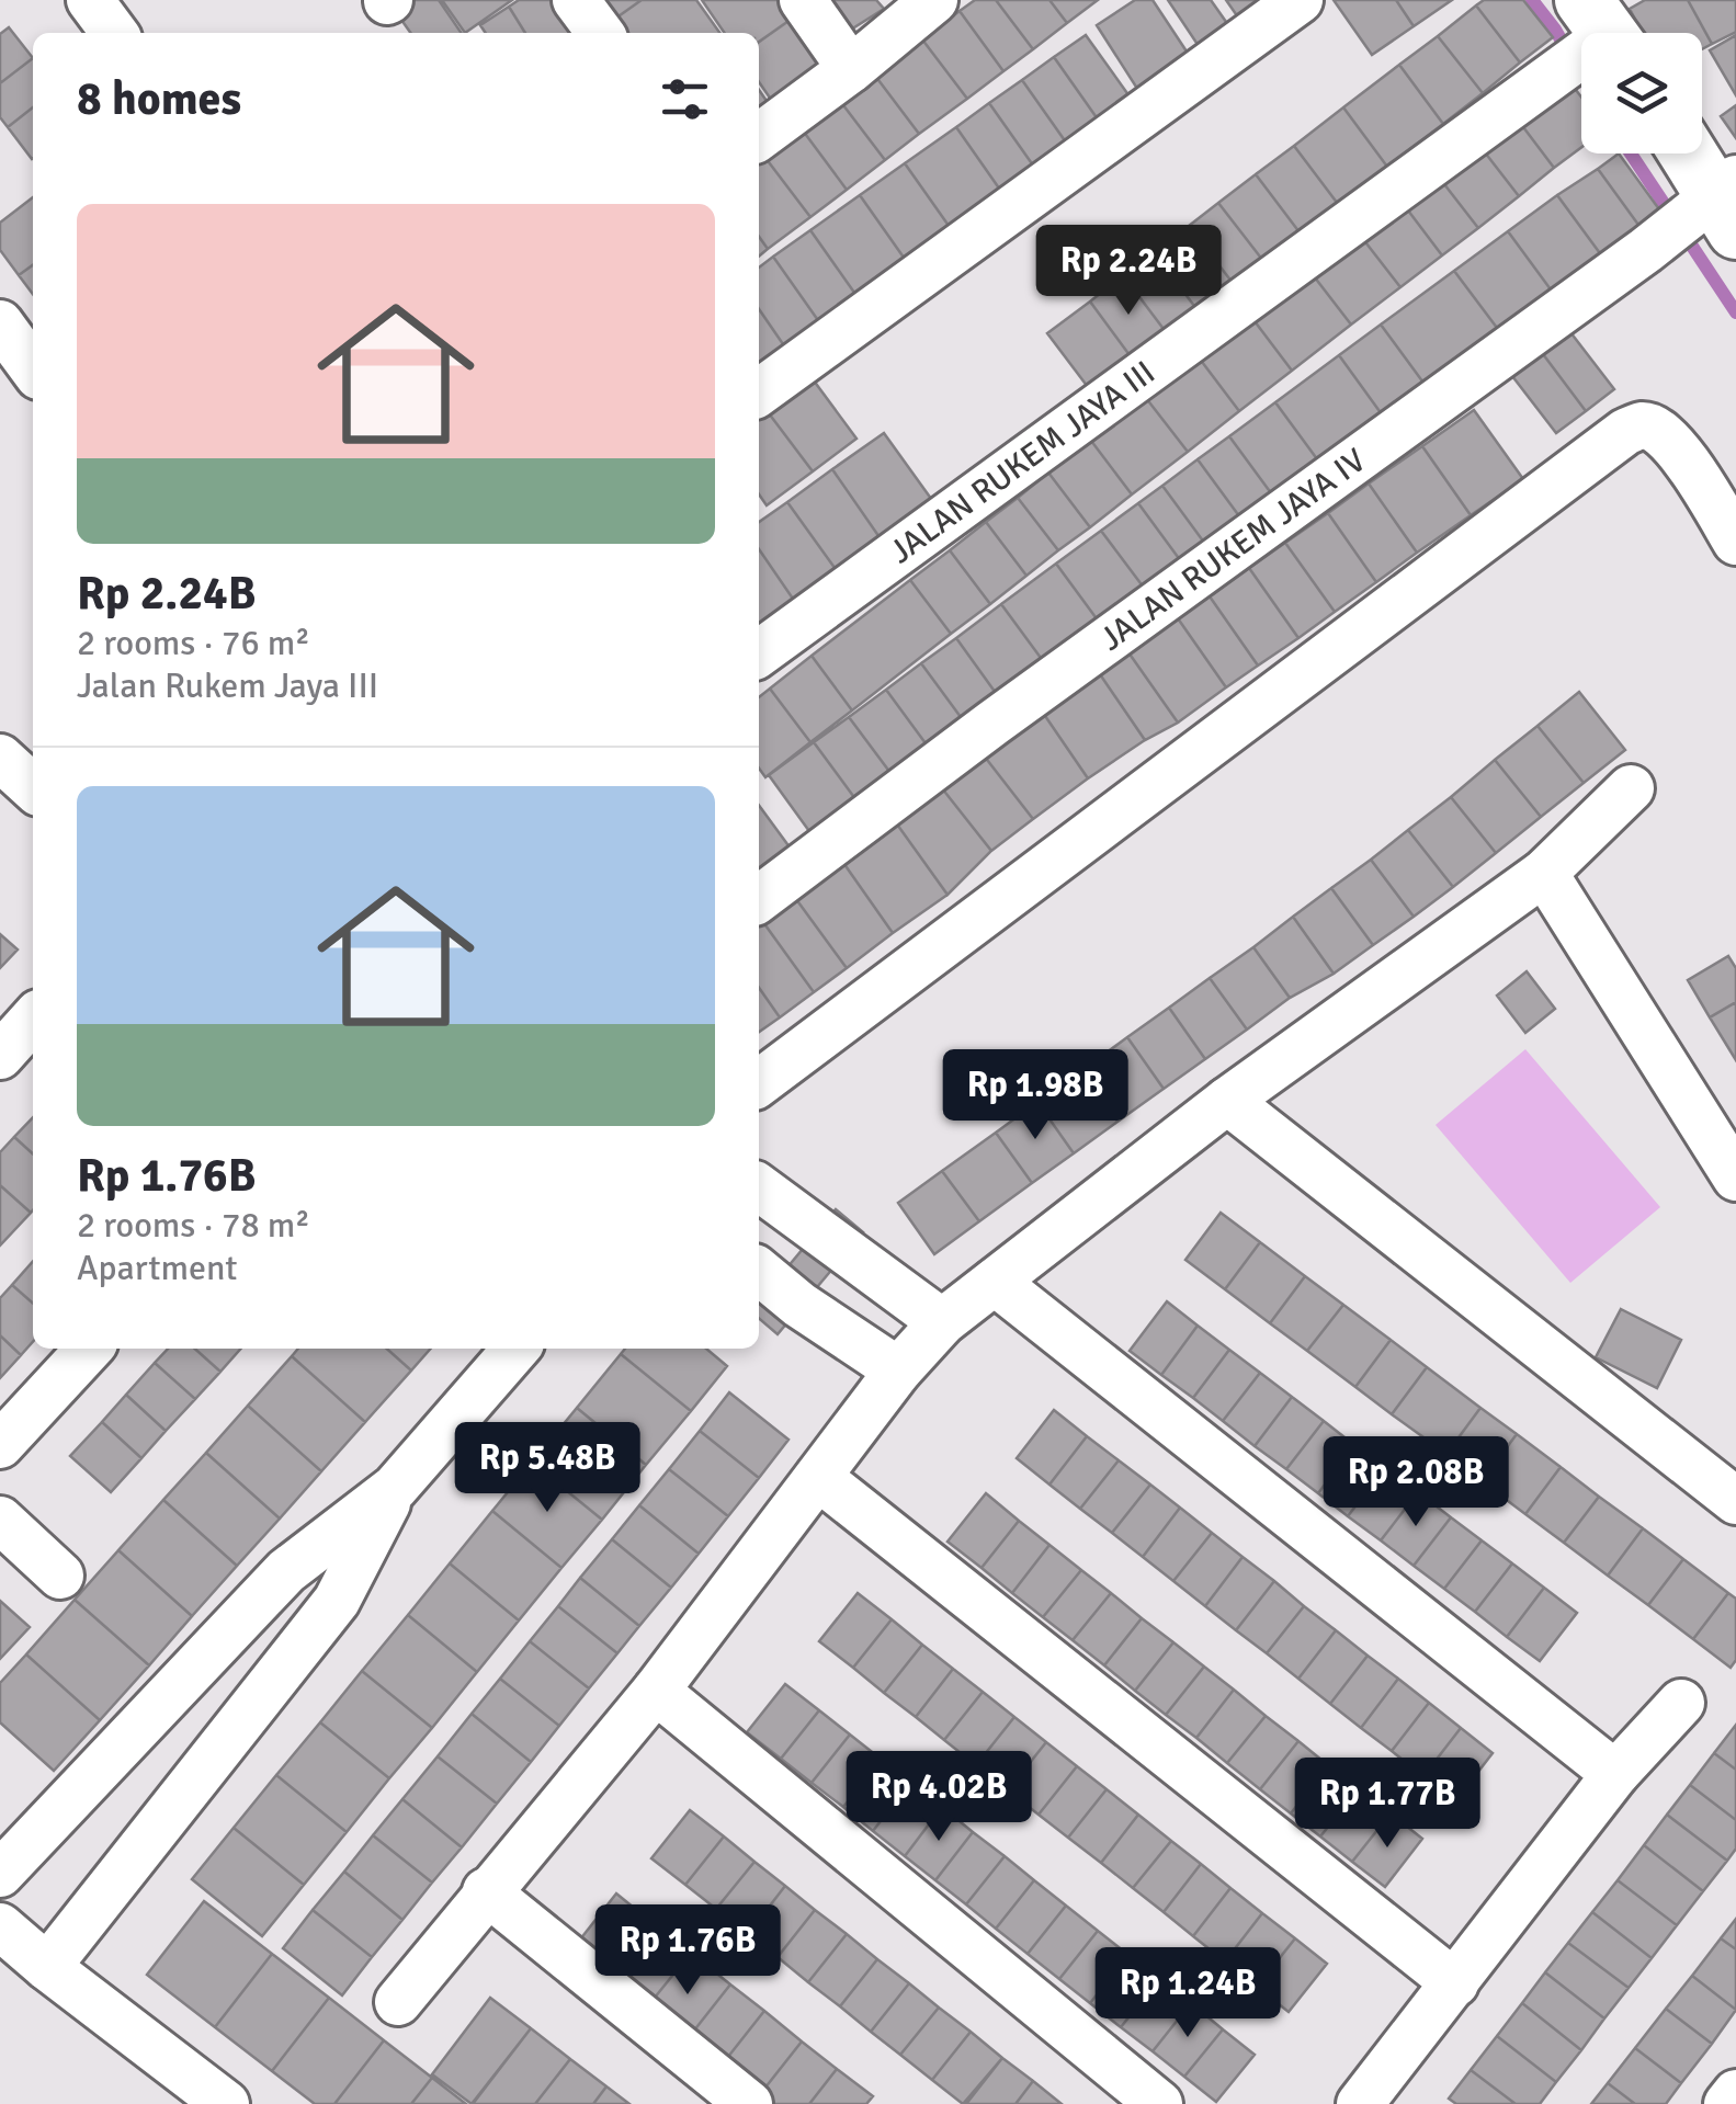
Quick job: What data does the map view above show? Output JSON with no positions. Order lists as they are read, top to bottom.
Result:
{
  "streets": {
    "street": ["JALAN RUKEM JAYA III", "JALAN RUKEM JAYA IV"]
  },
  "page": {
    "heading": "8 homes",
    "list": [
      {
        "name": "Rp 2.24B",
        "note": "2 rooms · 76 m² · Jalan Rukem Jaya III"
      },
      {
        "name": "Rp 1.76B",
        "note": "2 rooms · 78 m² · Apartment"
      }
    ],
    "price": [
      "Rp 2.24B",
      "Rp 1.98B",
      "Rp 5.48B",
      "Rp 2.08B",
      "Rp 4.02B",
      "Rp 1.77B",
      "Rp 1.76B",
      "Rp 1.24B"
    ]
  }
}
